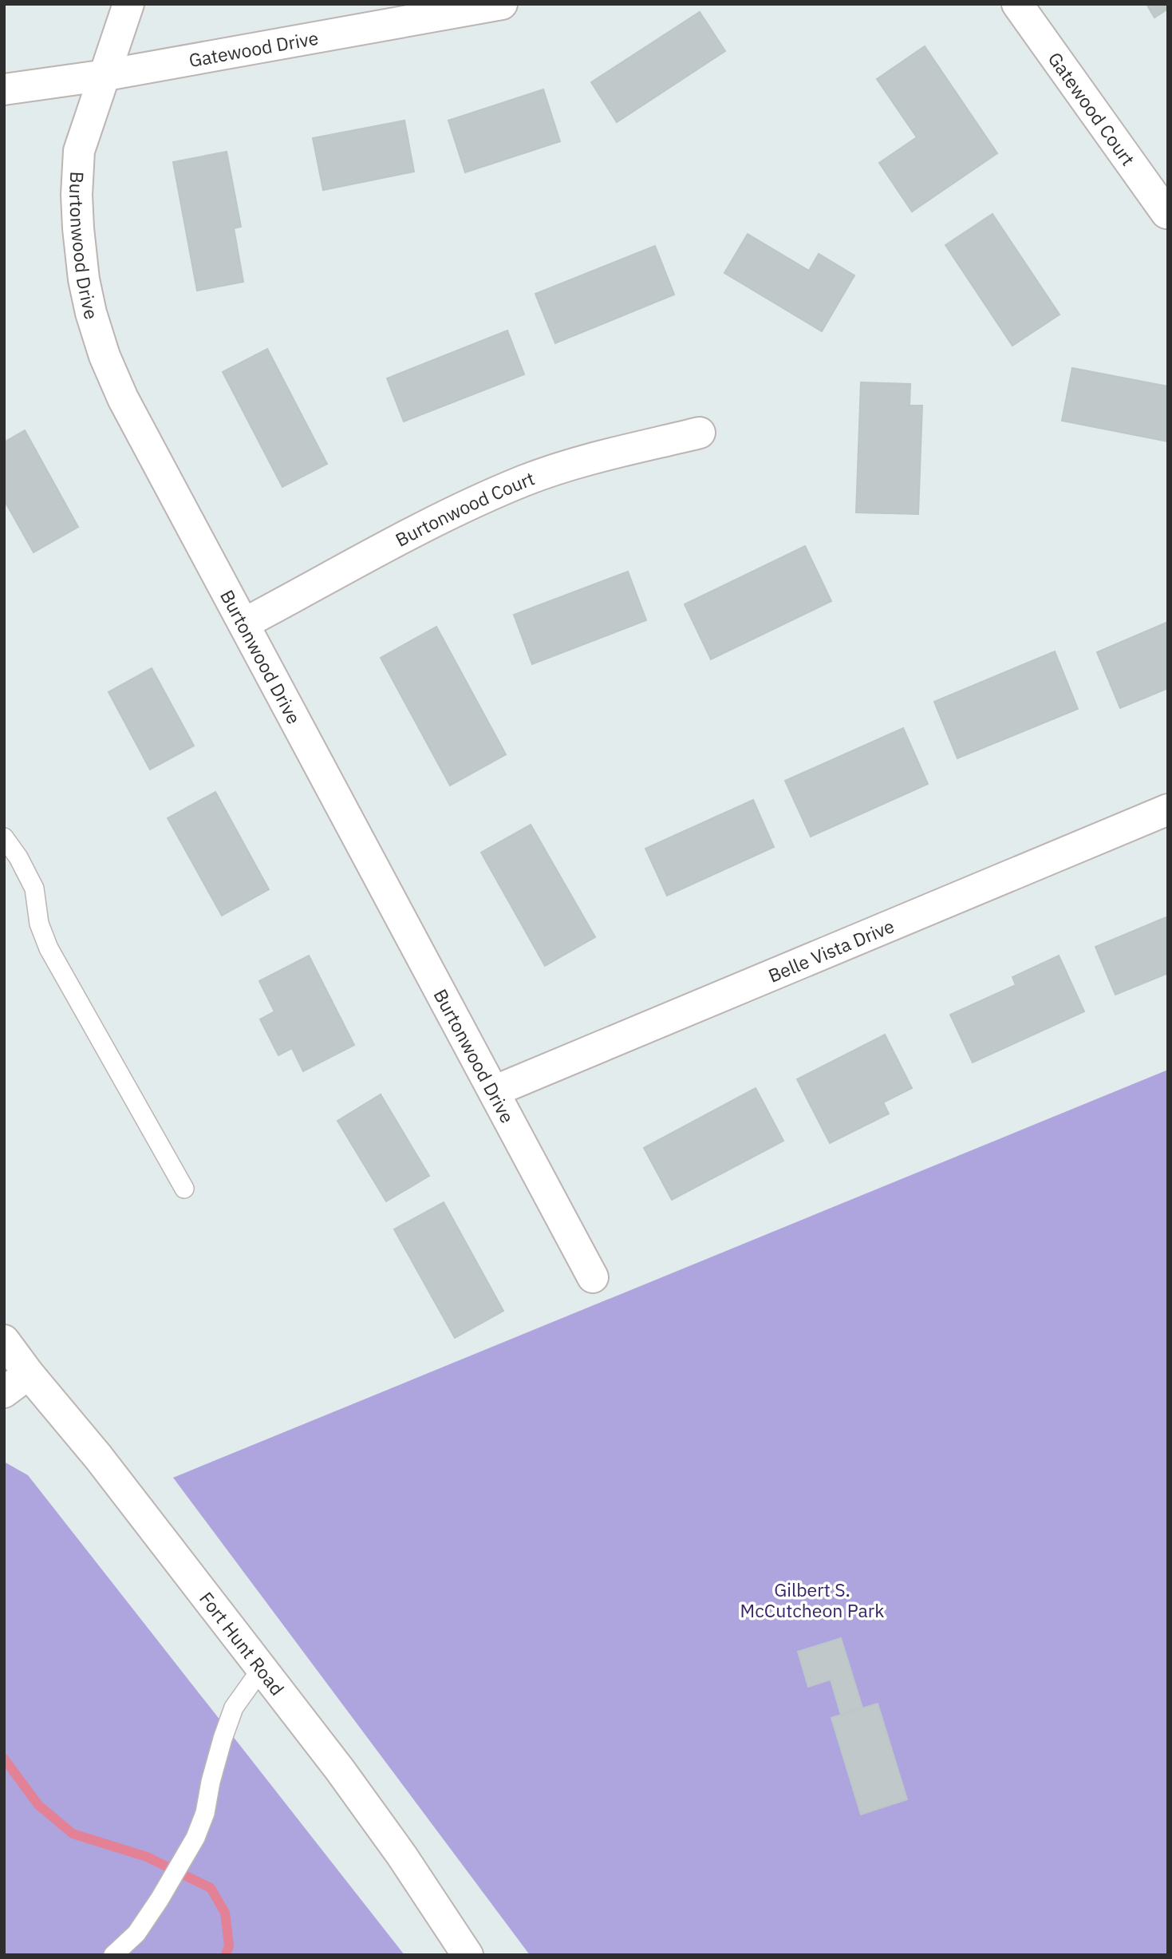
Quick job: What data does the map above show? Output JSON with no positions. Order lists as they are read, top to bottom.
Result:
{
  "streets": {
    "street": [
      "Gatewood Drive",
      "Gatewood Court",
      "Burtonwood Drive",
      "Burtonwood Court",
      "Belle Vista Drive",
      "Fort Hunt Road"
    ]
  },
  "crossings": [
    ["Gatewood Drive", "Burtonwood Drive"],
    ["Burtonwood Drive", "Burtonwood Court"],
    ["Burtonwood Drive", "Belle Vista Drive"]
  ],
  "parks": ["Gilbert S. McCutcheon Park"]
}
